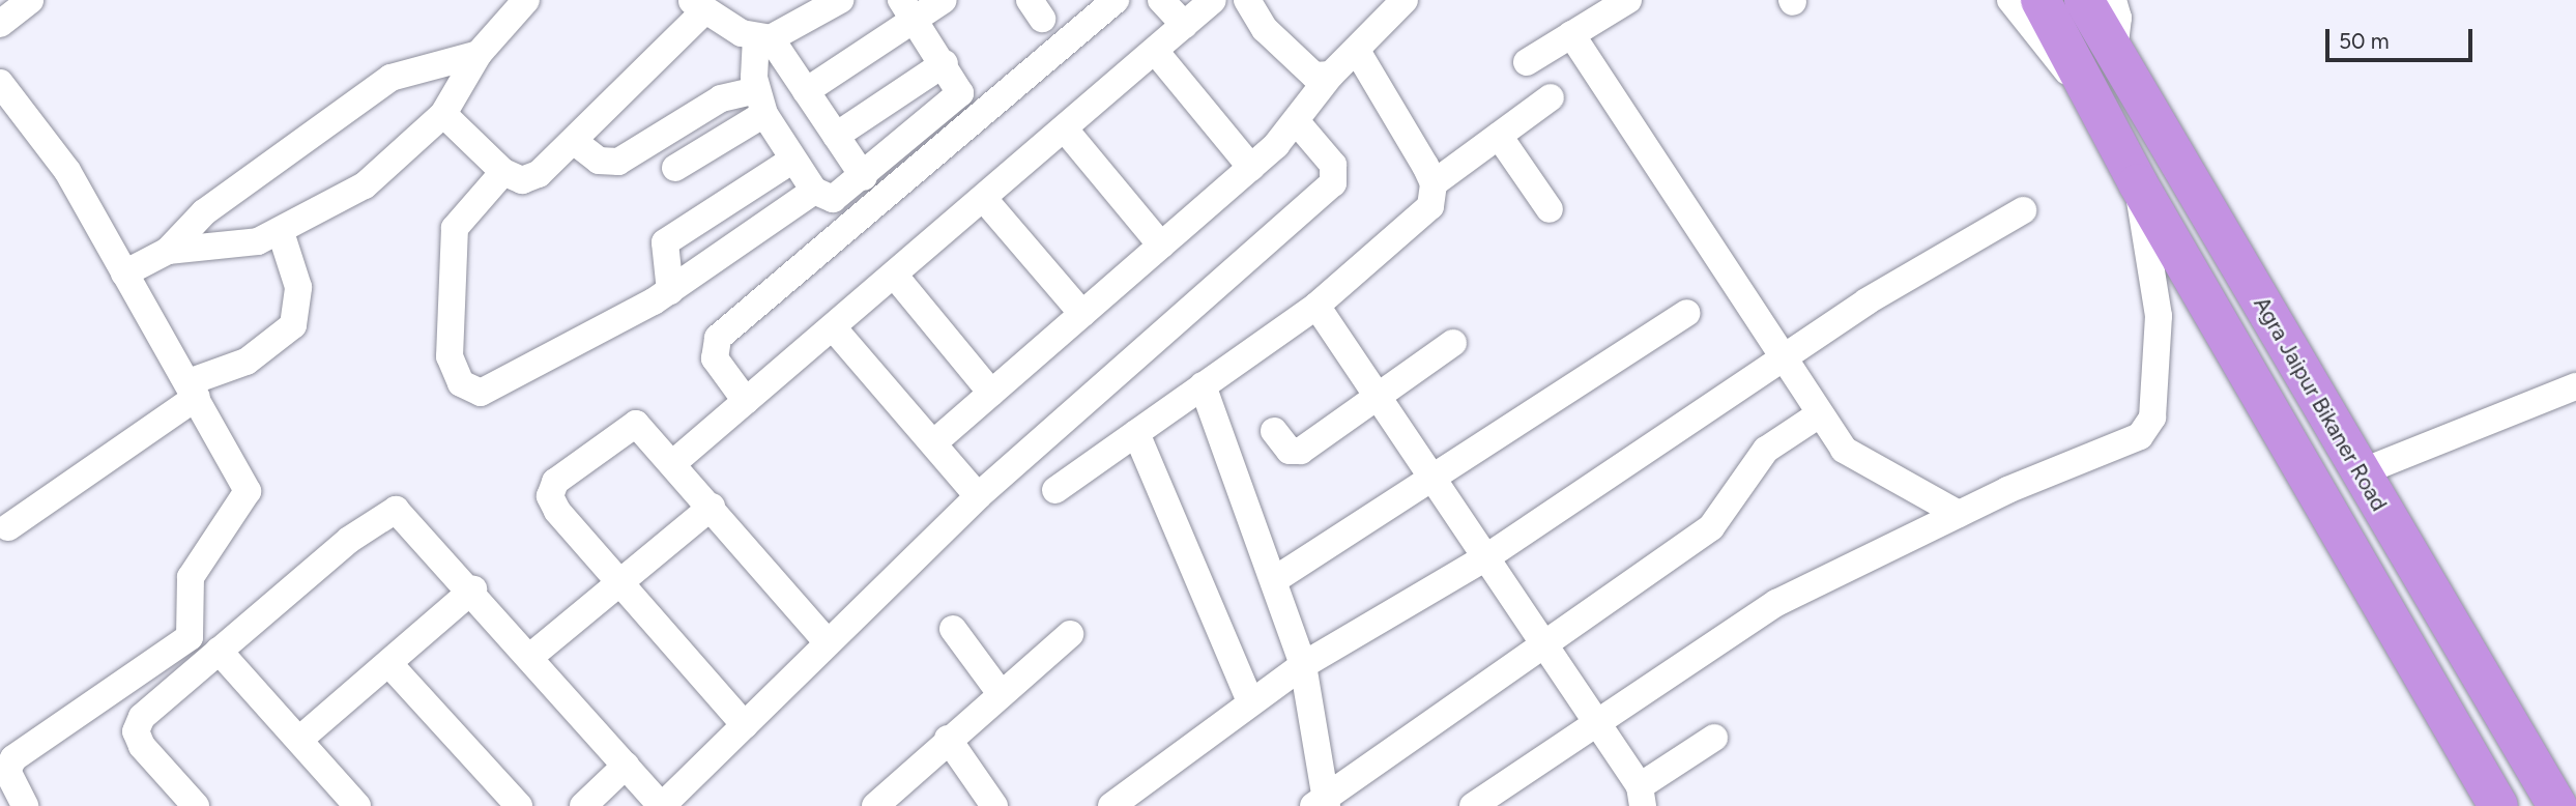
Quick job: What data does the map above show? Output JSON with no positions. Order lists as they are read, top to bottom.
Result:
{
  "streets": {
    "highway": ["Agra Jaipur Bikaner Road"]
  },
  "scale_bar": "50 m"
}
